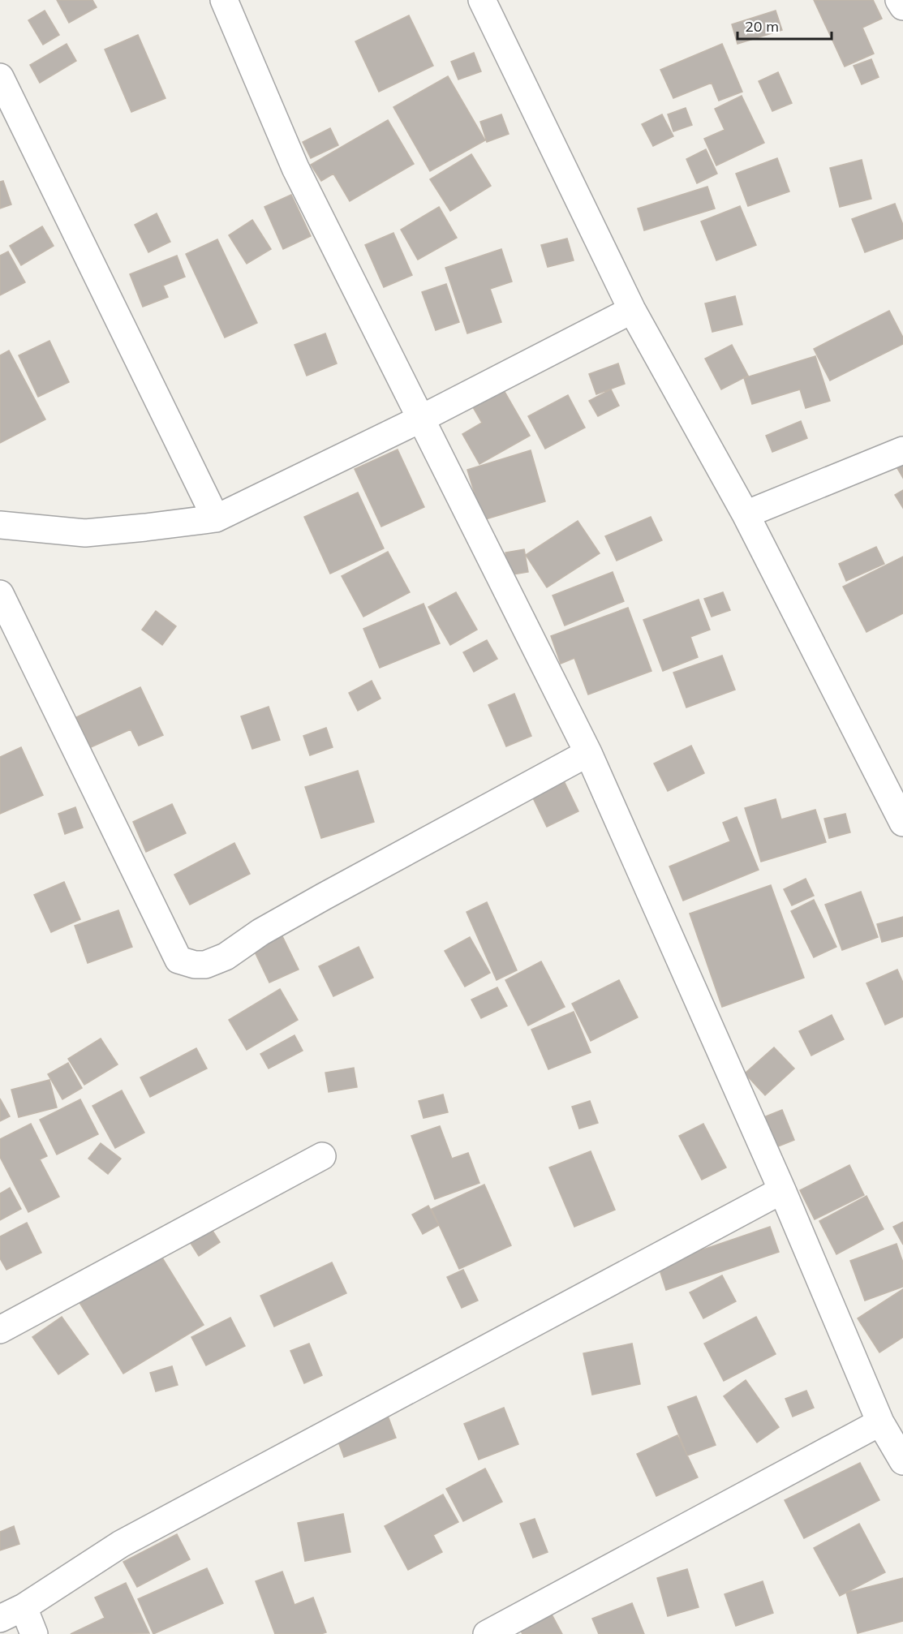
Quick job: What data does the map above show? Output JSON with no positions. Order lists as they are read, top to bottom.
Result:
{
  "scale_bar": "20 m"
}
